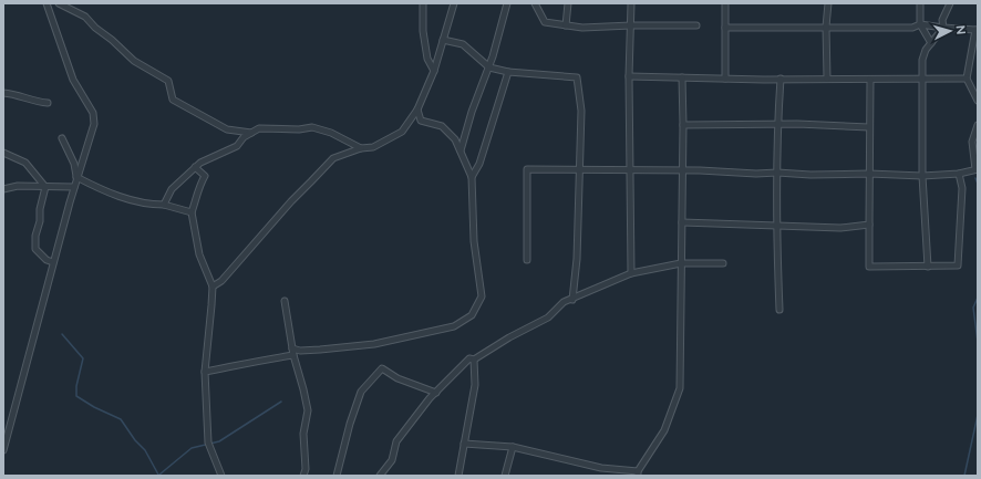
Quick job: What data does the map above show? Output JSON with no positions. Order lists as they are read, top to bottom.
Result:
{
  "north": "right"
}
